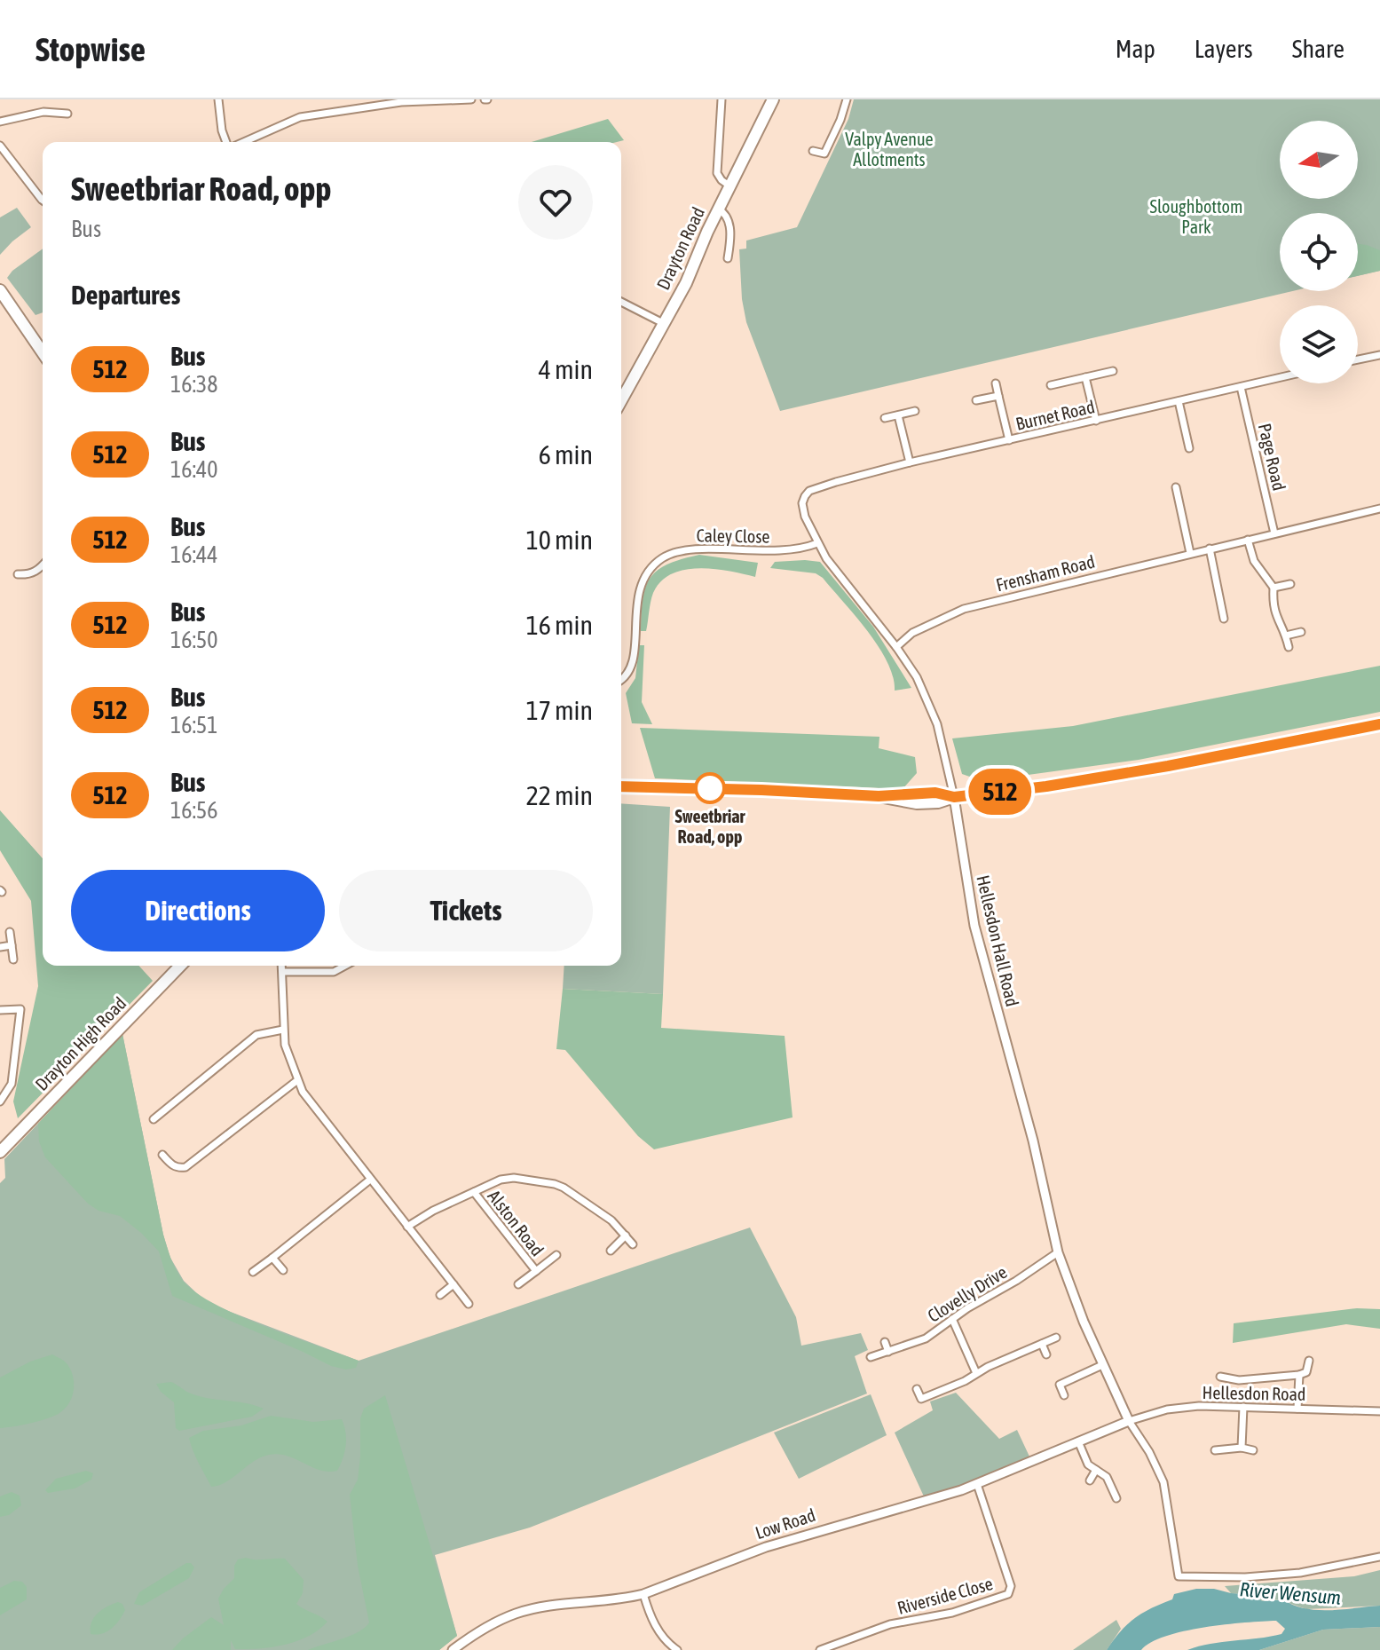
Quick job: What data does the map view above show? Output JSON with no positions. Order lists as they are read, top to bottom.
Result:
{
  "streets": {
    "main road": ["Drayton Road", "Drayton High Road"],
    "street": [
      "Burnet Road",
      "Page Road",
      "Caley Close",
      "Frensham Road",
      "Hellesdon Hall Road",
      "Alston Road",
      "Clovelly Drive",
      "Hellesdon Road",
      "Low Road",
      "Riverside Close"
    ]
  },
  "crossings": [
    ["Burnet Road", "Page Road"],
    ["Burnet Road", "Hellesdon Hall Road"],
    ["Page Road", "Frensham Road"],
    ["Caley Close", "Hellesdon Hall Road"],
    ["Frensham Road", "Hellesdon Hall Road"],
    ["Hellesdon Hall Road", "Clovelly Drive"],
    ["Hellesdon Hall Road", "Hellesdon Road"],
    ["Hellesdon Hall Road", "Low Road"],
    ["Hellesdon Road", "Low Road"],
    ["Low Road", "Riverside Close"]
  ],
  "water": ["River Wensum"],
  "parks": ["Valpy Avenue Allotments", "Sloughbottom Park"],
  "places": ["Sweetbriar Road, opp"],
  "lines": ["bus line 512"],
  "north": "left",
  "page": {
    "header": "Stopwise",
    "nav": ["Map", "Layers", "Share"],
    "on_map": "512",
    "heading": [
      ["Sweetbriar Road, opp", "Bus"],
      "Departures"
    ],
    "list": [
      {
        "mark": "512",
        "name": "Bus",
        "note": "16:38",
        "value": "4 min"
      },
      {
        "mark": "512",
        "name": "Bus",
        "note": "16:40",
        "value": "6 min"
      },
      {
        "mark": "512",
        "name": "Bus",
        "note": "16:44",
        "value": "10 min"
      },
      {
        "mark": "512",
        "name": "Bus",
        "note": "16:50",
        "value": "16 min"
      },
      {
        "mark": "512",
        "name": "Bus",
        "note": "16:51",
        "value": "17 min"
      },
      {
        "mark": "512",
        "name": "Bus",
        "note": "16:56",
        "value": "22 min"
      }
    ],
    "buttons": ["Directions", "Tickets"]
  }
}
